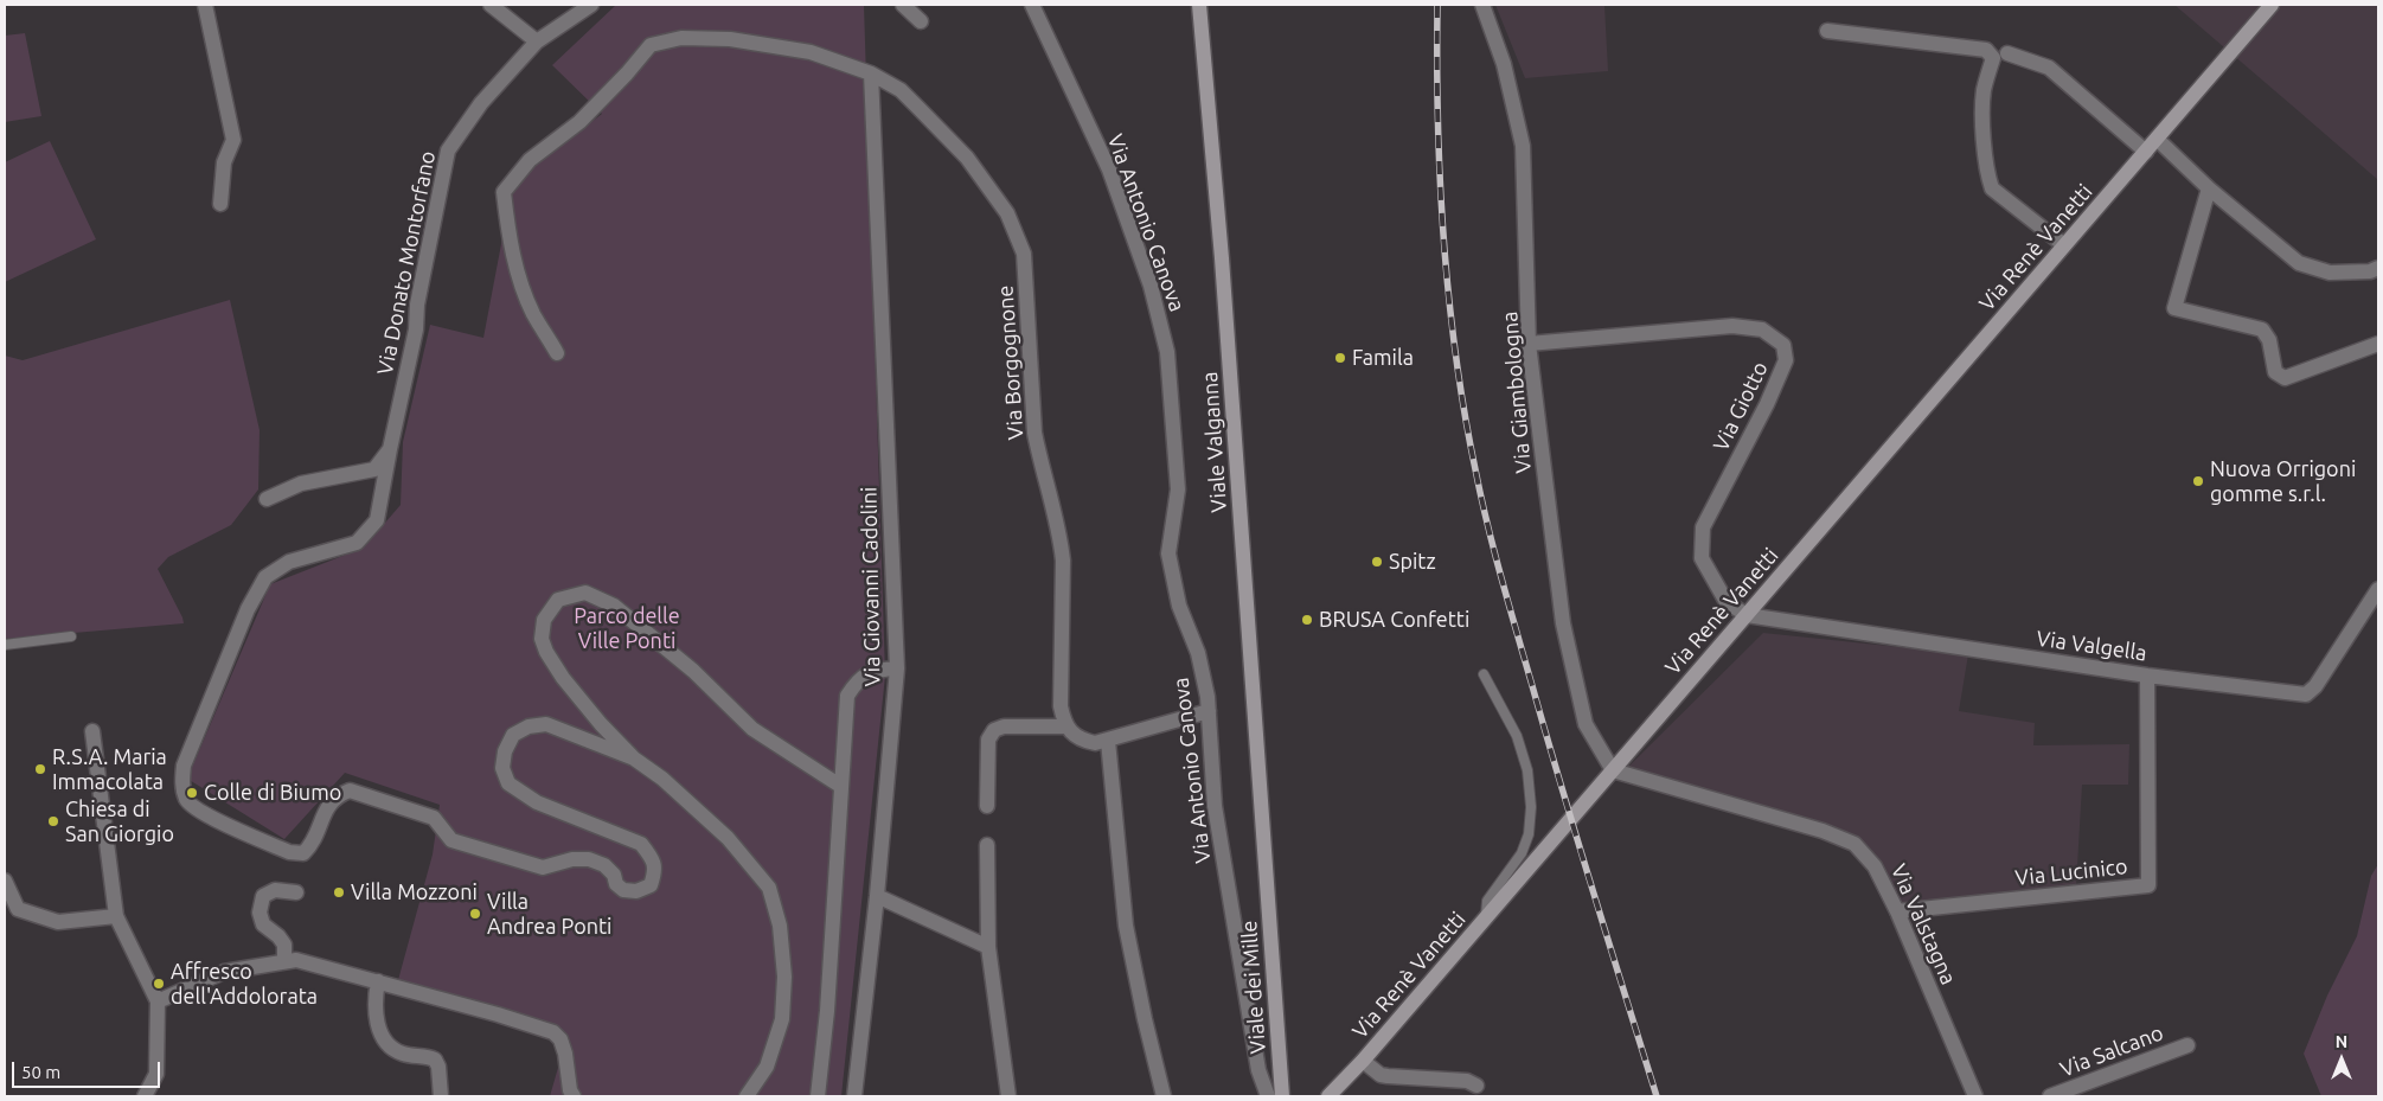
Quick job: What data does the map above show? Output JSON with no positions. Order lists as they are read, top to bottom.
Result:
{
  "streets": {
    "street": [
      "Via Antonio Canova",
      "Via Renè Vanetti",
      "Via Donato Montorfano",
      "Via Borgognone",
      "Via Giambologna",
      "Via Giotto",
      "Viale Valganna",
      "Via Giovanni Cadolini",
      "Via Valgella",
      "Via Lucinico",
      "Via Valstagna",
      "Viale dei Mille",
      "Via Salcano"
    ]
  },
  "crossings": [
    ["Via Renè Vanetti", "Via Giambologna"],
    ["Via Renè Vanetti", "Via Giotto"],
    ["Via Renè Vanetti", "Via Valgella"],
    ["Via Renè Vanetti", "Via Valstagna"],
    ["Via Borgognone", "Via Giovanni Cadolini"],
    ["Via Giambologna", "Via Giotto"],
    ["Via Giambologna", "Via Valstagna"],
    ["Via Giotto", "Via Valgella"],
    ["Viale Valganna", "Viale dei Mille"],
    ["Via Valgella", "Via Lucinico"],
    ["Via Lucinico", "Via Valstagna"]
  ],
  "parks": ["Parco delle Ville Ponti"],
  "places": [
    "Famila",
    "Nuova Orrigoni gomme s.r.l.",
    "Spitz",
    "BRUSA Confetti",
    "R.S.A. Maria Immacolata",
    "Colle di Biumo",
    "Chiesa di San Giorgio",
    "Villa Mozzoni",
    "Villa Andrea Ponti",
    "Affresco dell'Addolorata"
  ],
  "scale_bar": "50 m",
  "north": "top"
}
